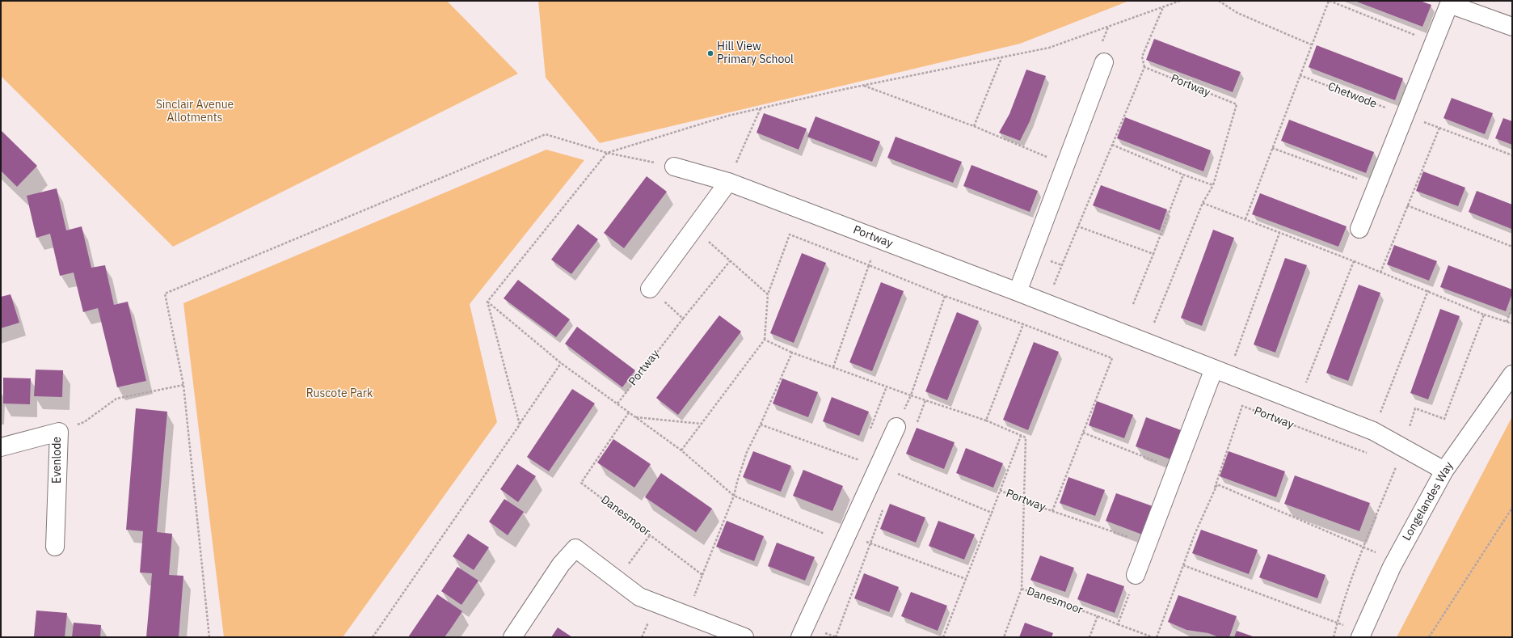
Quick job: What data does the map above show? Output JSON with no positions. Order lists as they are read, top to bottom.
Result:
{
  "streets": {
    "street": ["Portway", "Evenlode", "Longelandes Way"],
    "path": ["Chetwode", "Danesmoor"]
  },
  "crossings": [
    ["Portway", "Longelandes Way"]
  ],
  "parks": ["Sinclair Avenue Allotments", "Ruscote Park"],
  "places": ["Hill View Primary School"]
}
